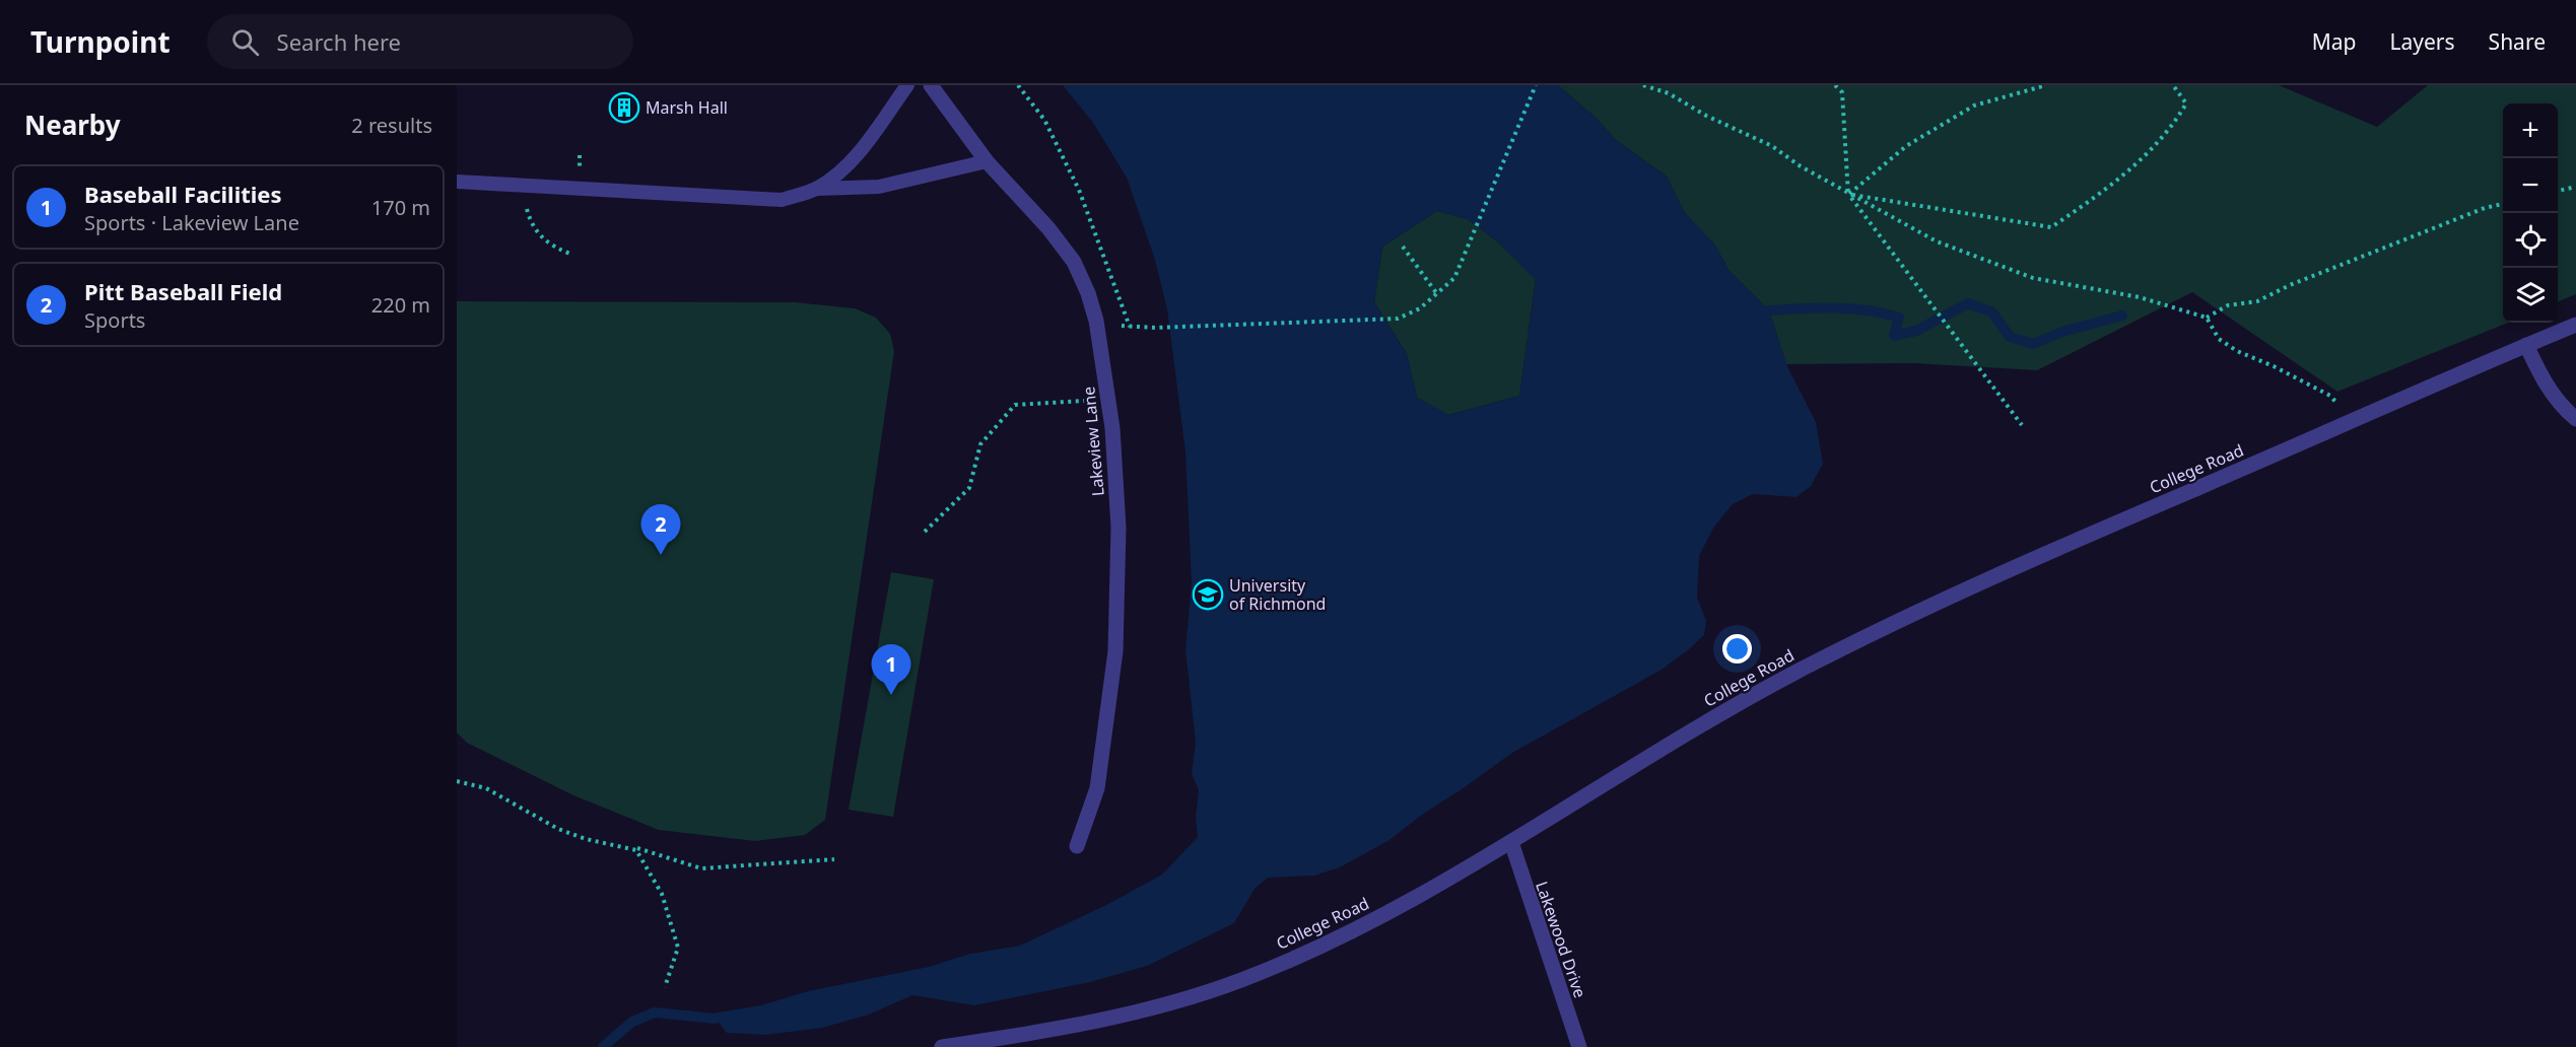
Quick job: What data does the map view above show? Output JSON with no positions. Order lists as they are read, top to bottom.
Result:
{
  "streets": {
    "street": ["Lakeview Lane", "College Road", "Lakewood Drive"]
  },
  "crossings": [
    ["College Road", "Lakewood Drive"]
  ],
  "places": {
    "building": ["Marsh Hall"],
    "school or university": ["University of Richmond"]
  },
  "page": {
    "header": "Turnpoint",
    "search": "Search here",
    "nav": ["Map", "Layers", "Share"],
    "heading": ["Nearby", "2 results"],
    "map_buttons": ["+", "−"],
    "list": [
      {
        "mark": "1",
        "name": "Baseball Facilities",
        "note": "Sports · Lakeview Lane",
        "value": "170 m"
      },
      {
        "mark": "2",
        "name": "Pitt Baseball Field",
        "note": "Sports",
        "value": "220 m"
      }
    ],
    "pins": ["2", "1"]
  }
}
